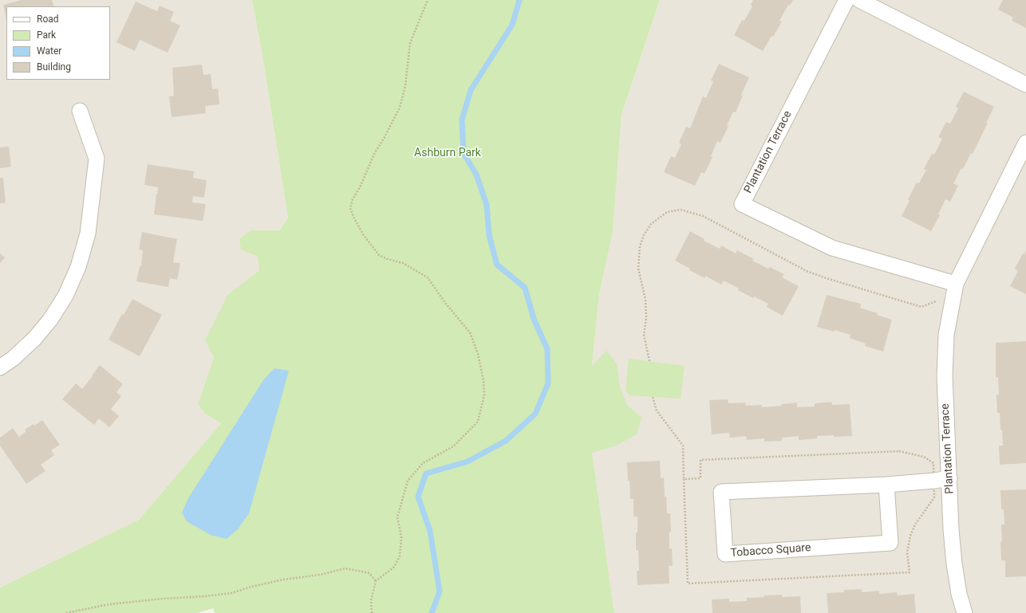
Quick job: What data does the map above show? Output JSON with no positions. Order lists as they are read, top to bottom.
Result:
{
  "streets": {
    "street": ["Plantation Terrace", "Tobacco Square"]
  },
  "crossings": [
    ["Plantation Terrace", "Tobacco Square"]
  ],
  "parks": ["Ashburn Park"],
  "legend": [
    "Road",
    "Park",
    "Water",
    "Building"
  ]
}
